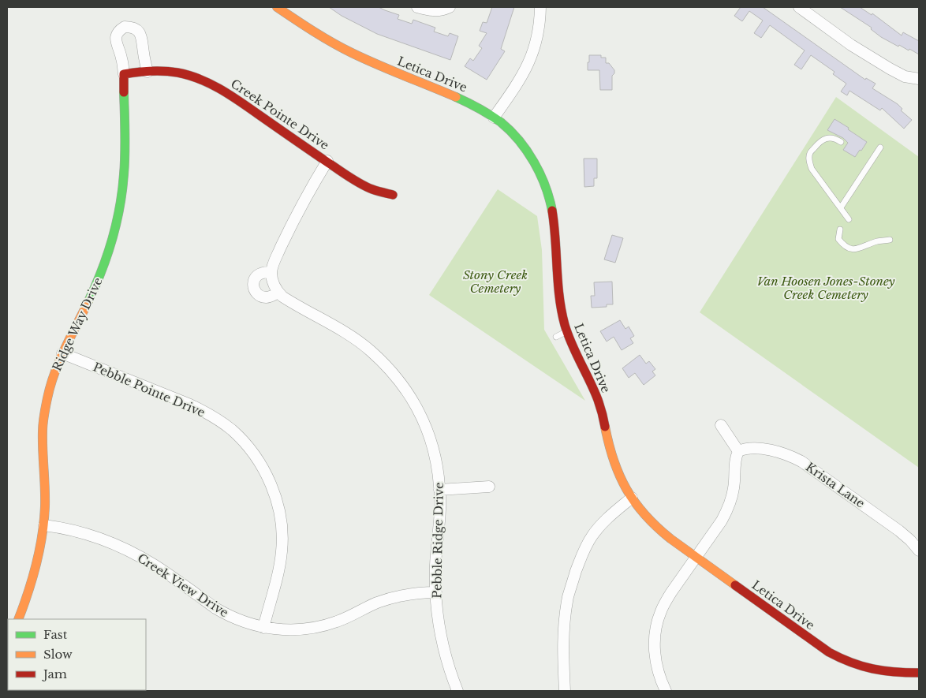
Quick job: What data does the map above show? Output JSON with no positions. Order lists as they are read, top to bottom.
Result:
{
  "streets": {
    "street": [
      "Letica Drive",
      "Creek Pointe Drive",
      "Ridge Way Drive",
      "Pebble Pointe Drive",
      "Krista Lane",
      "Pebble Ridge Drive",
      "Creek View Drive"
    ]
  },
  "crossings": [
    ["Creek Pointe Drive", "Ridge Way Drive"],
    ["Ridge Way Drive", "Pebble Pointe Drive"],
    ["Ridge Way Drive", "Creek View Drive"],
    ["Pebble Pointe Drive", "Creek View Drive"],
    ["Pebble Ridge Drive", "Creek View Drive"]
  ],
  "parks": ["Stony Creek Cemetery", "Van Hoosen Jones-Stoney Creek Cemetery"],
  "legend": ["Fast", "Slow", "Jam"]
}
